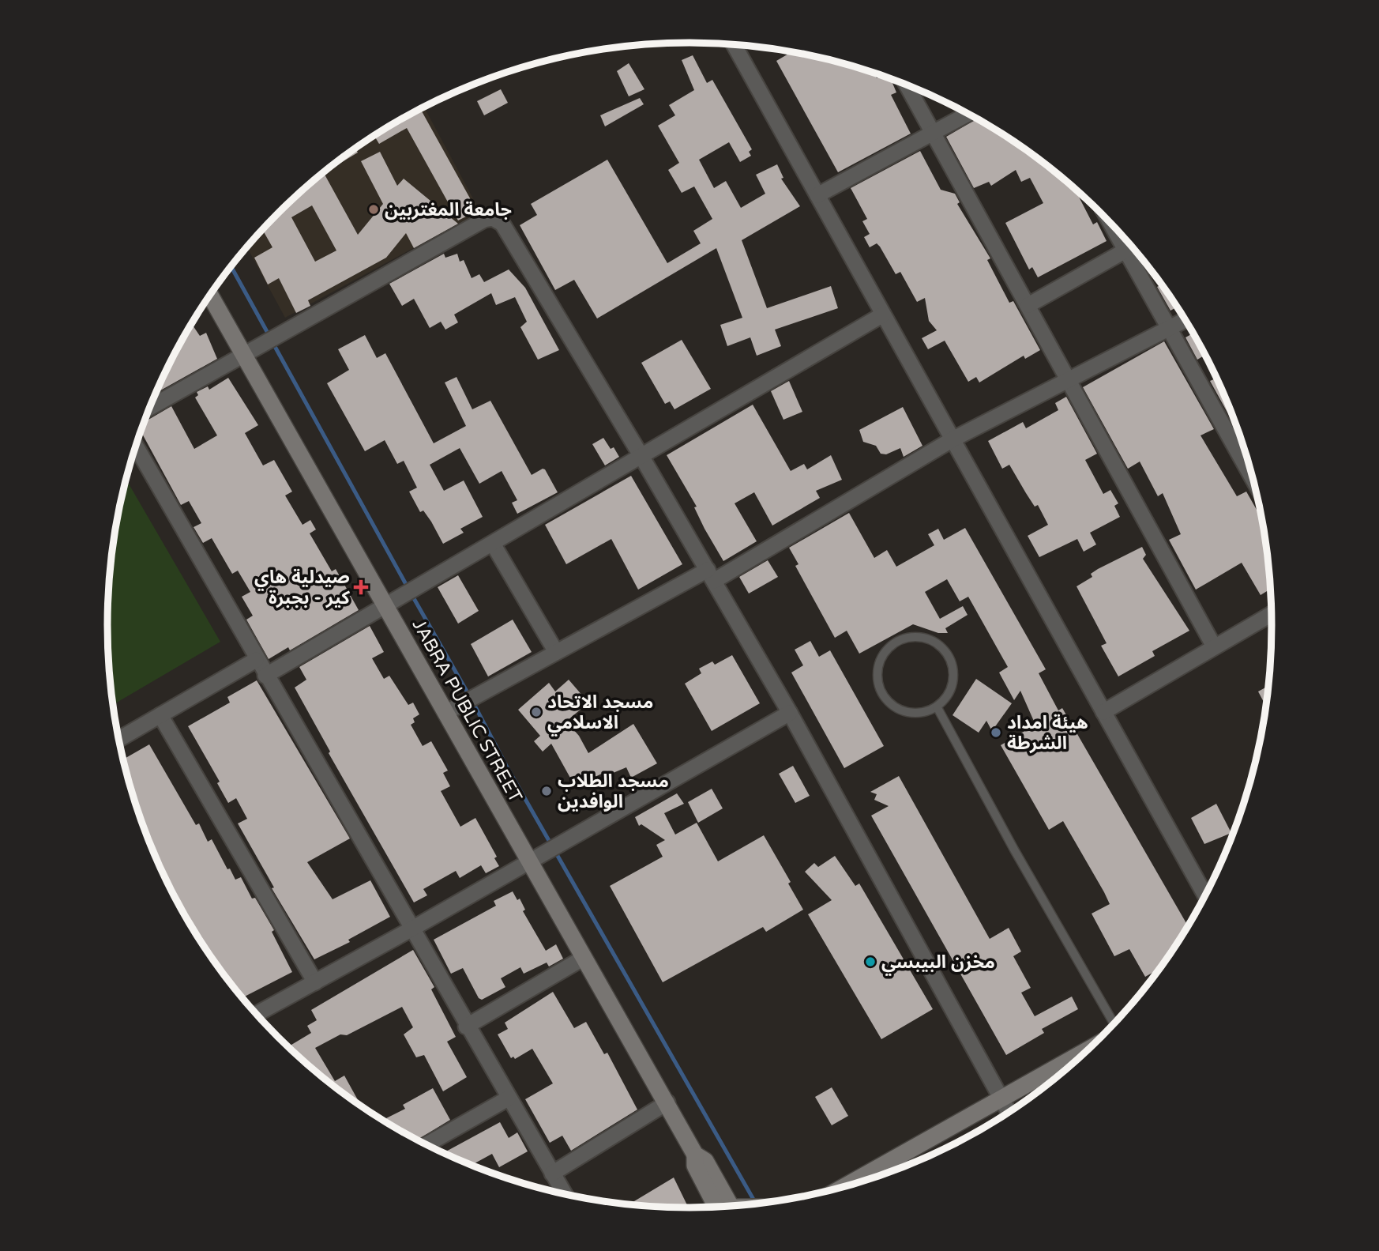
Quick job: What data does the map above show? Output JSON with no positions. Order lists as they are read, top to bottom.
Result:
{
  "streets": {
    "main road": ["JABRA PUBLIC STREET"]
  },
  "places": {
    "other": [
      "جامعة المغتربين",
      "مسجد الاتحاد الاسلامي",
      "هيئة امداد الشرطة",
      "مسجد الطلاب الوافدين",
      "مخزن البيبسي"
    ],
    "health": ["صيدلية هاي كير - بجبرة"]
  }
}
